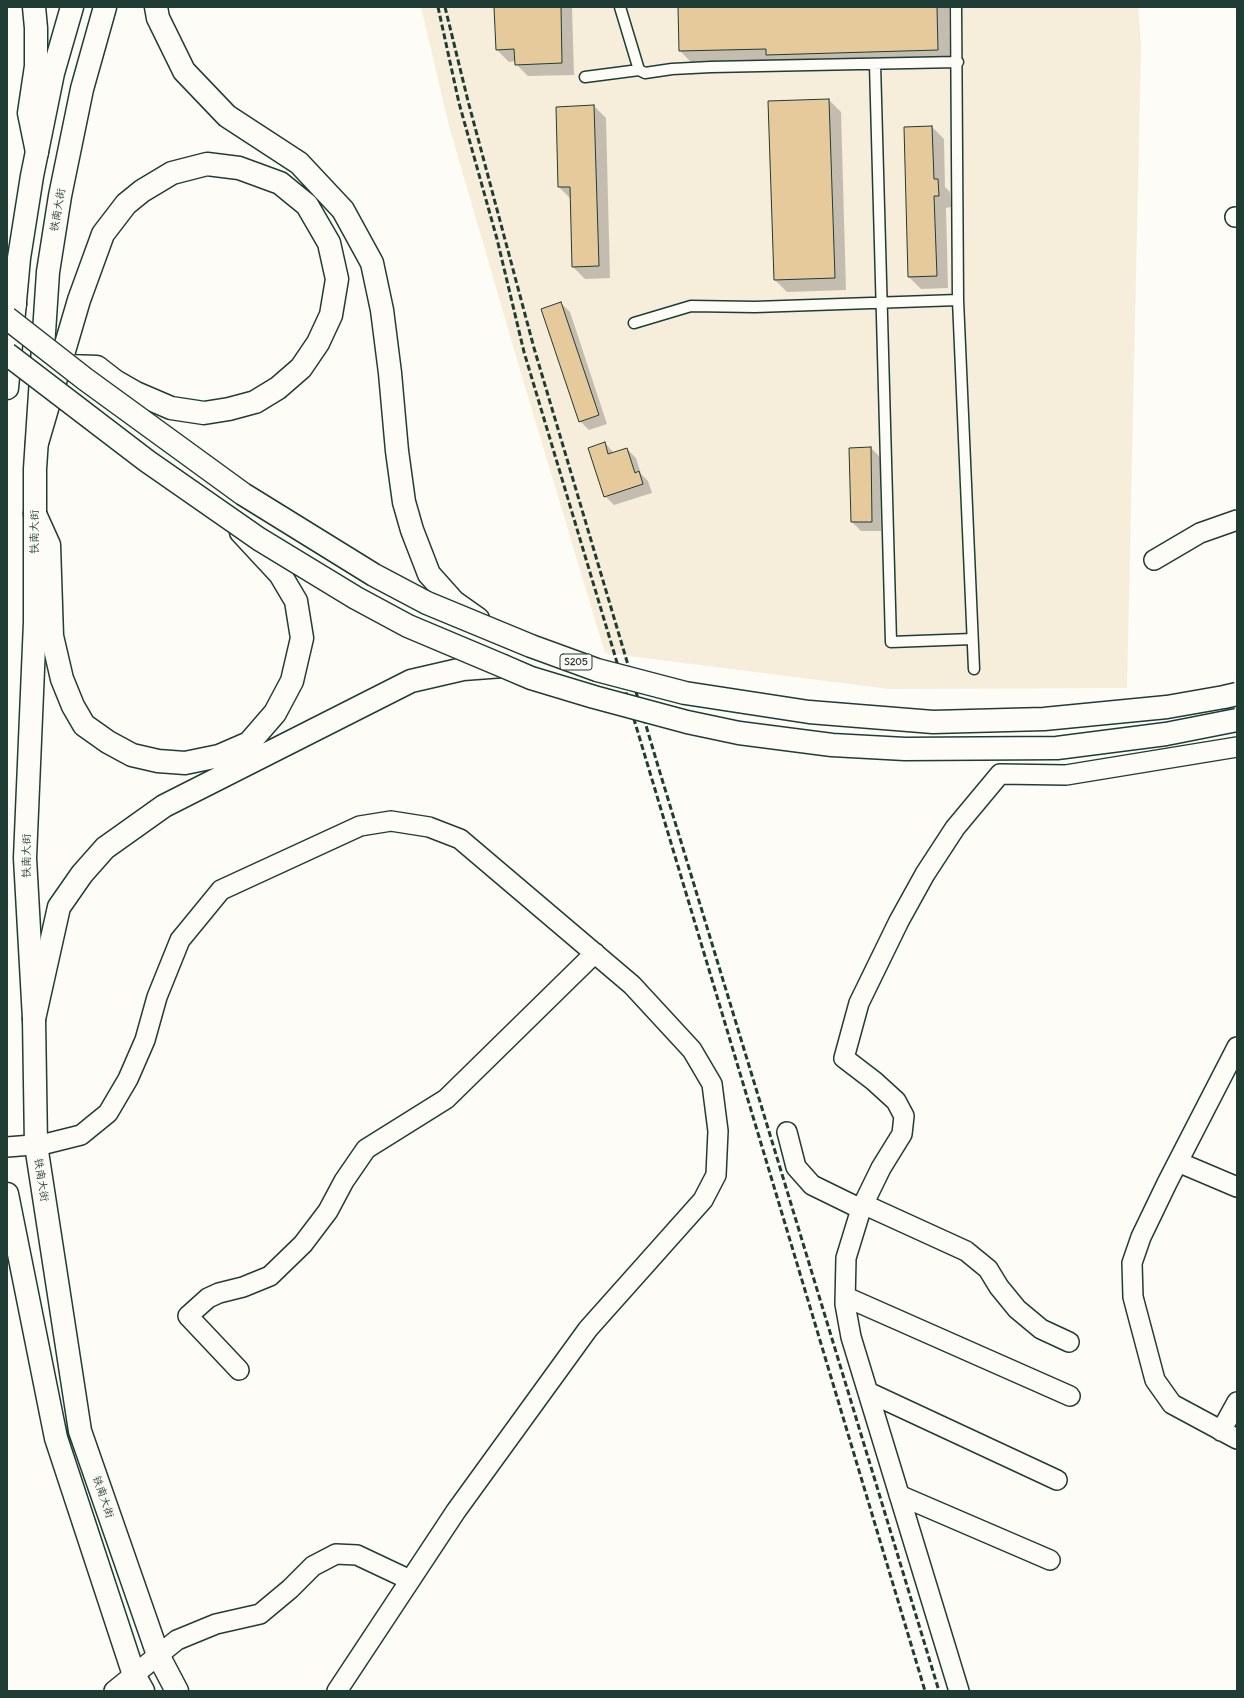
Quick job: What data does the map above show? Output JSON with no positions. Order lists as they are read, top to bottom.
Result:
{
  "streets": {
    "main road": ["铁南大街", "S205"]
  }
}
